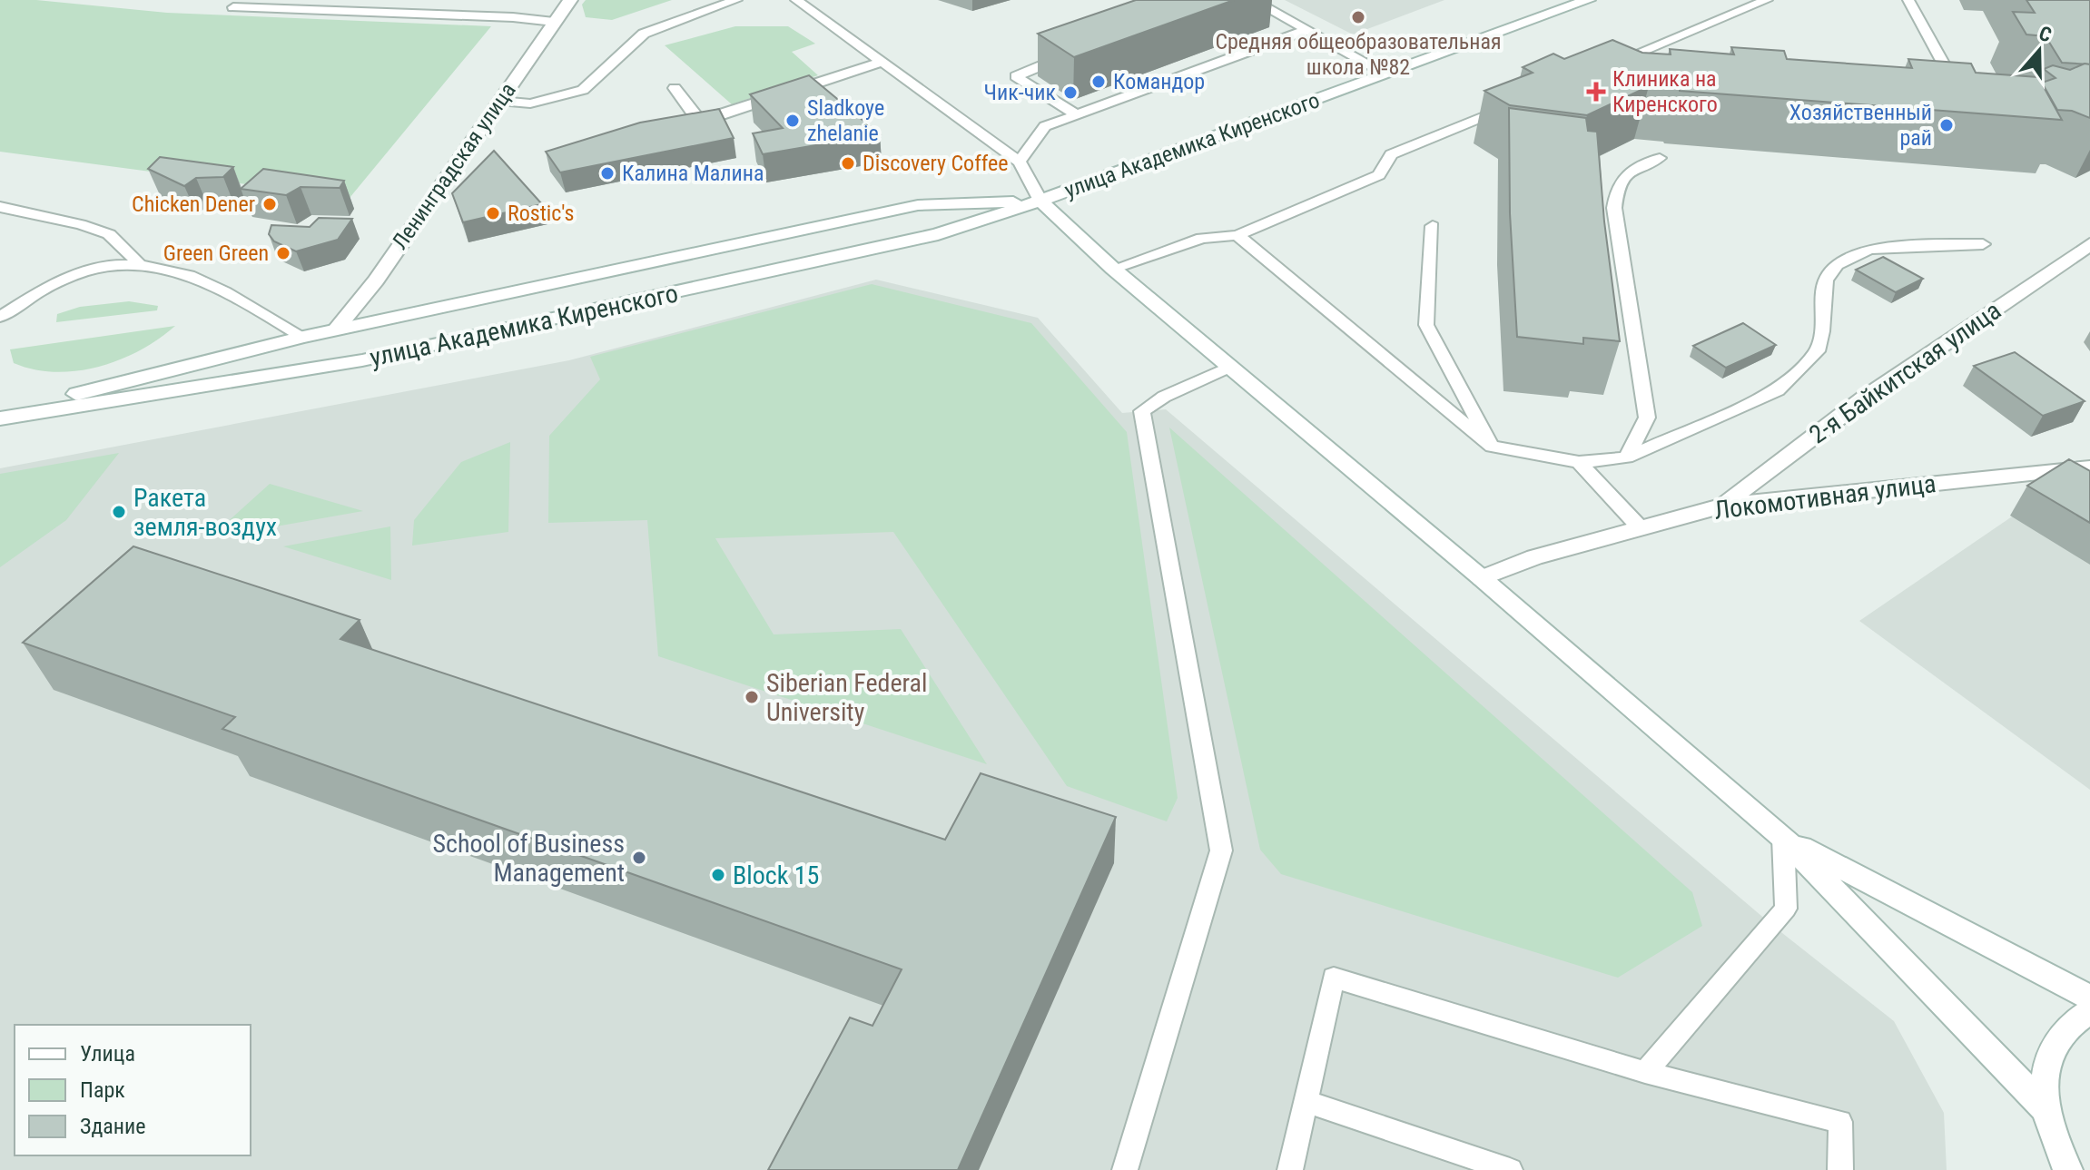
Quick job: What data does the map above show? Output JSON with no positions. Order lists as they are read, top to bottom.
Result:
{
  "streets": {
    "main road": [
      "улица Академика Киренского",
      "Ленинградская улица",
      "2-я Байкитская улица",
      "Локомотивная улица"
    ]
  },
  "crossings": [
    ["улица Академика Киренского", "Ленинградская улица"],
    ["2-я Байкитская улица", "Локомотивная улица"]
  ],
  "places": {
    "other": [
      "Средняя общеобразовательная школа №82",
      "Командор",
      "Чик-чик",
      "Sladkoye zhelanie",
      "Хозяйственный рай",
      "Discovery Coffee",
      "Калина Малина",
      "Chicken Dener",
      "Rostic's",
      "Green Green",
      "Ракета земля-воздух",
      "Siberian Federal University",
      "School of Business Management",
      "Block 15"
    ],
    "health": ["Клиника на Киренского"]
  },
  "legend": ["Улица", "Парк", "Здание"],
  "north": "top"
}
